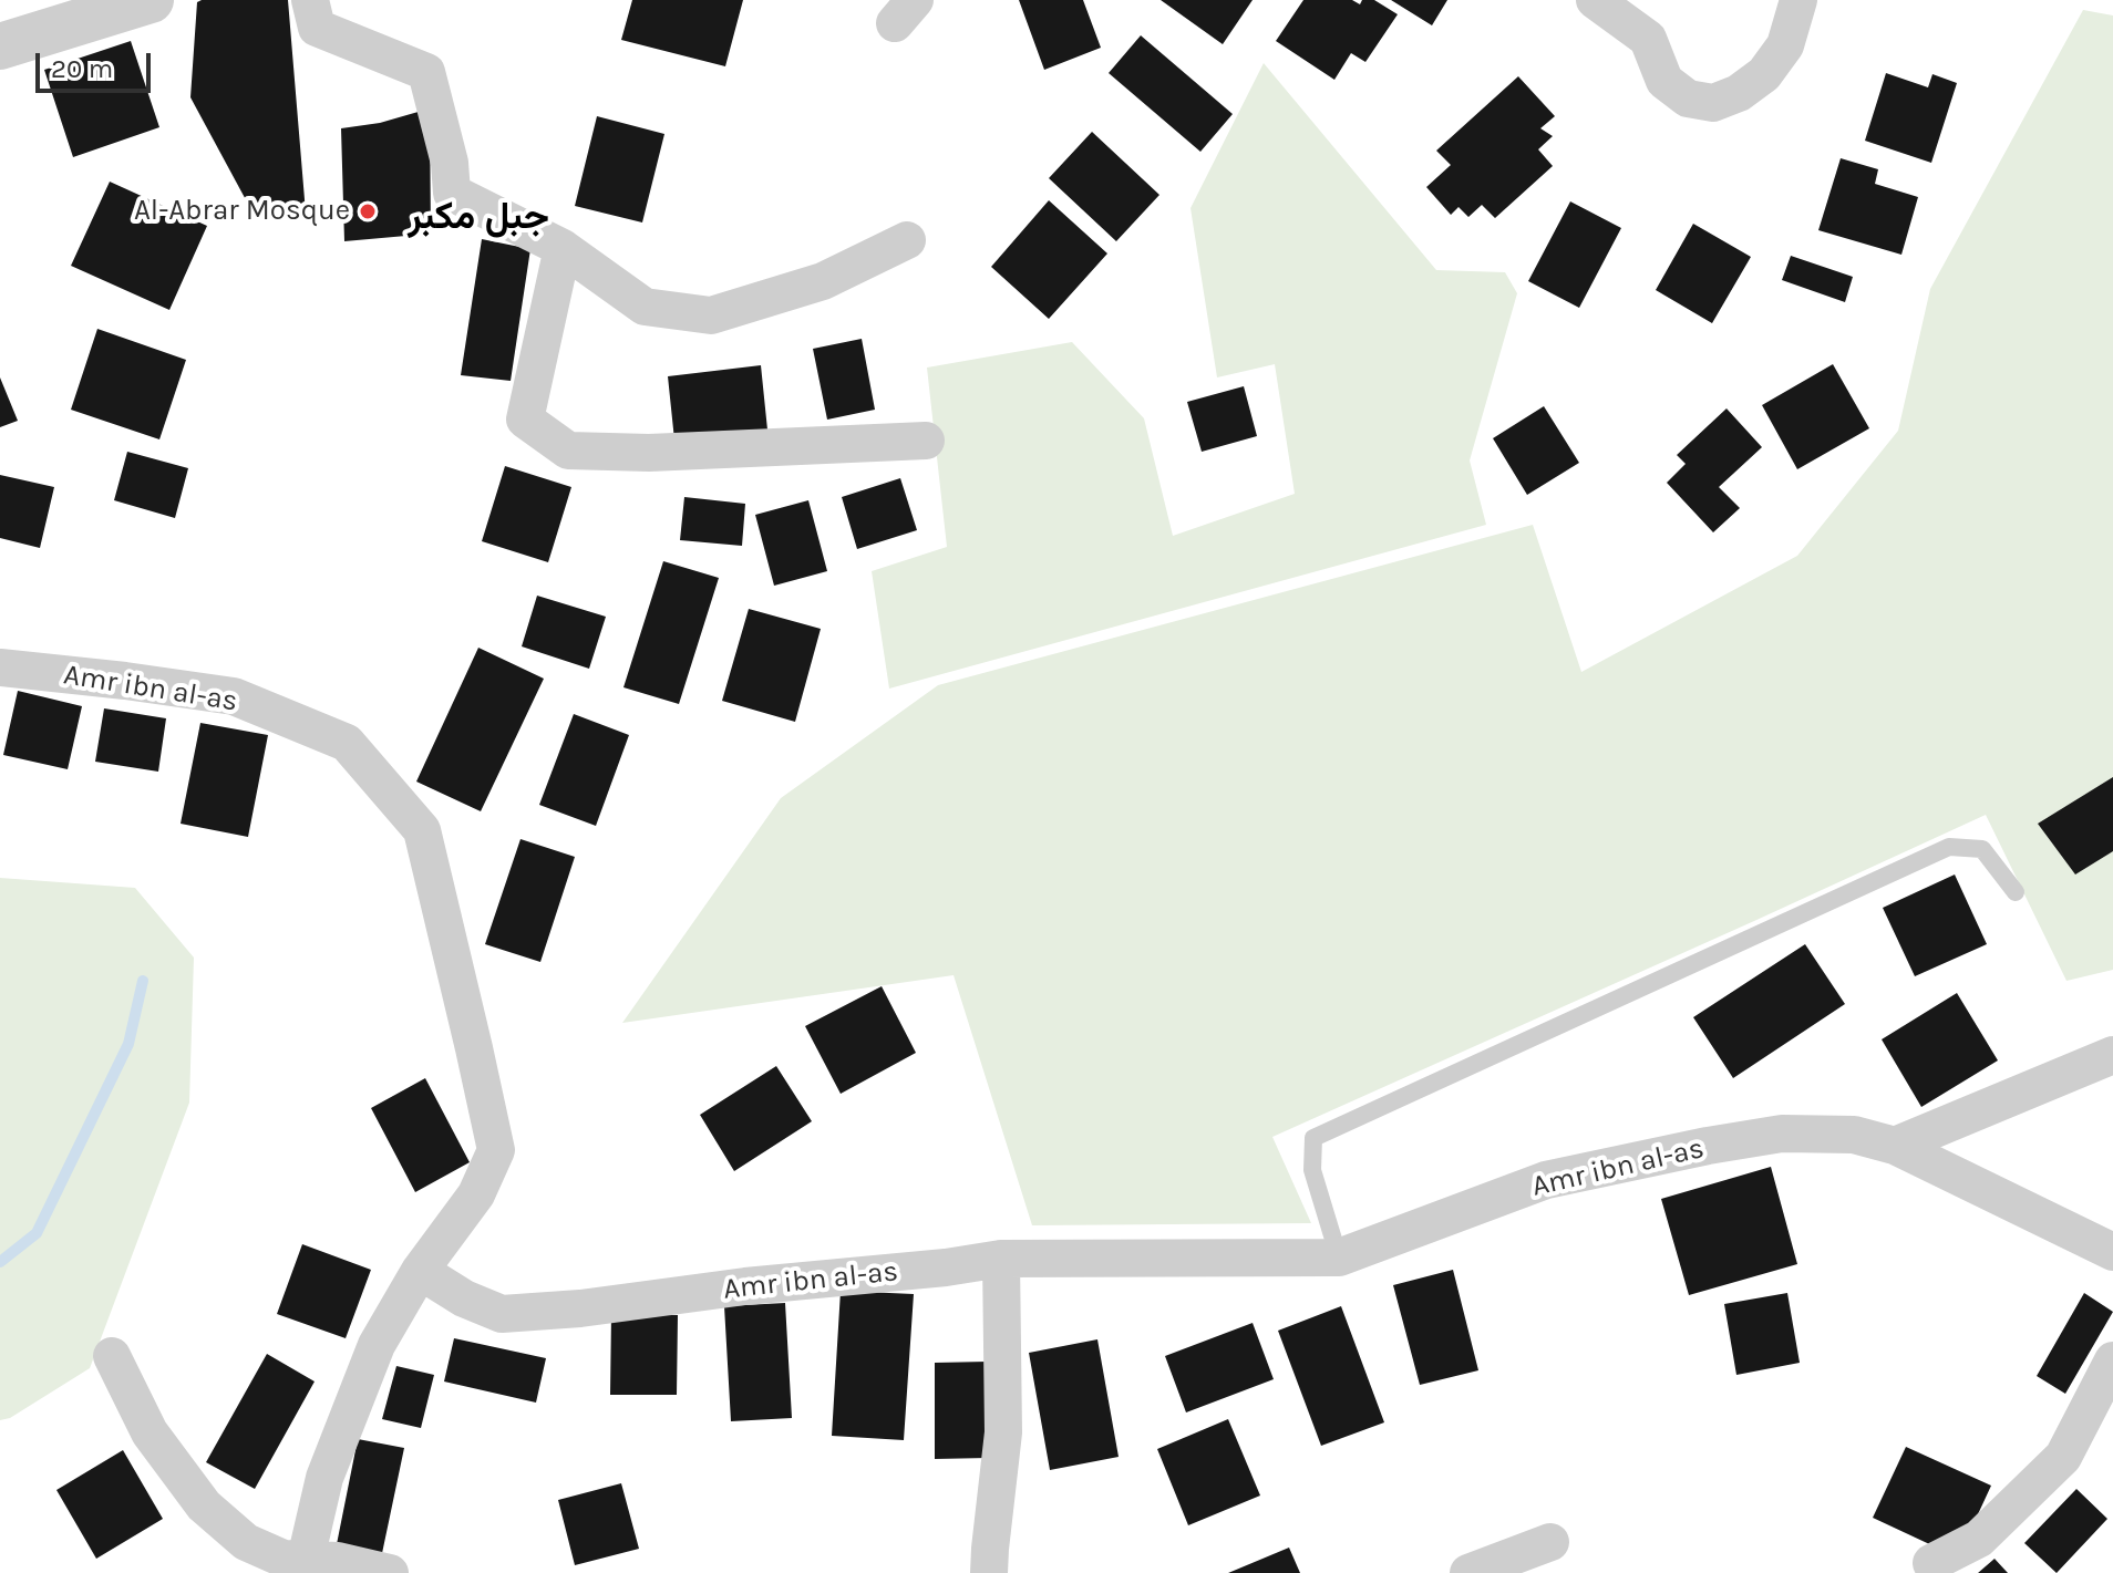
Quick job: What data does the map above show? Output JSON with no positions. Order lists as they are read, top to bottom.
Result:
{
  "streets": {
    "street": ["Amr ibn al-as"]
  },
  "districts": ["جبل مكبر"],
  "places": ["Al-Abrar Mosque"],
  "scale_bar": "20 m"
}
